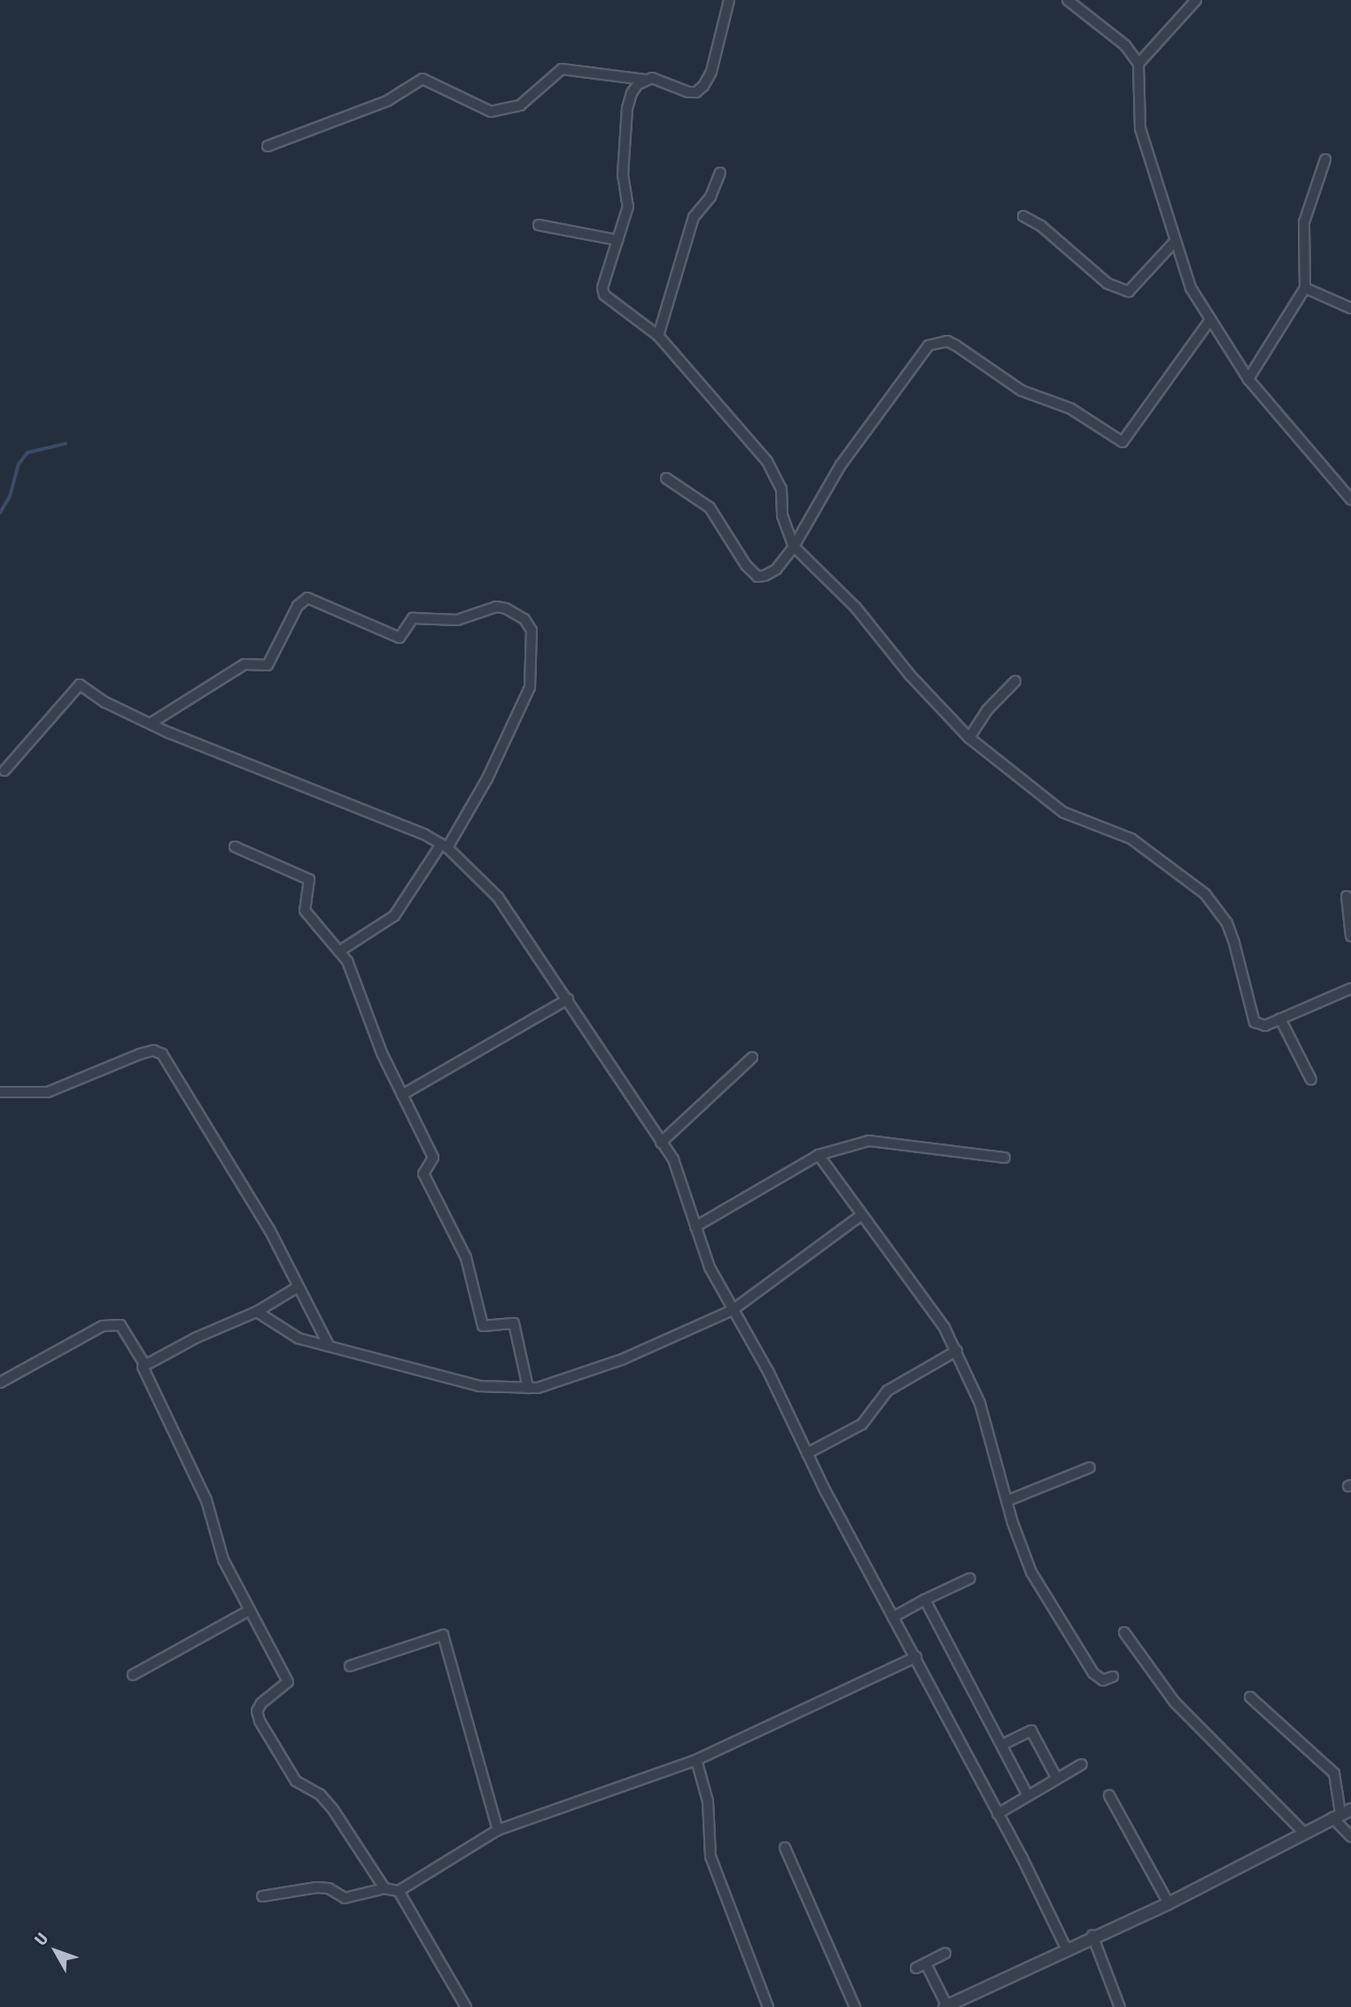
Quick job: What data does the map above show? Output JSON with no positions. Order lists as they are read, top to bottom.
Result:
{
  "north": "top left"
}
